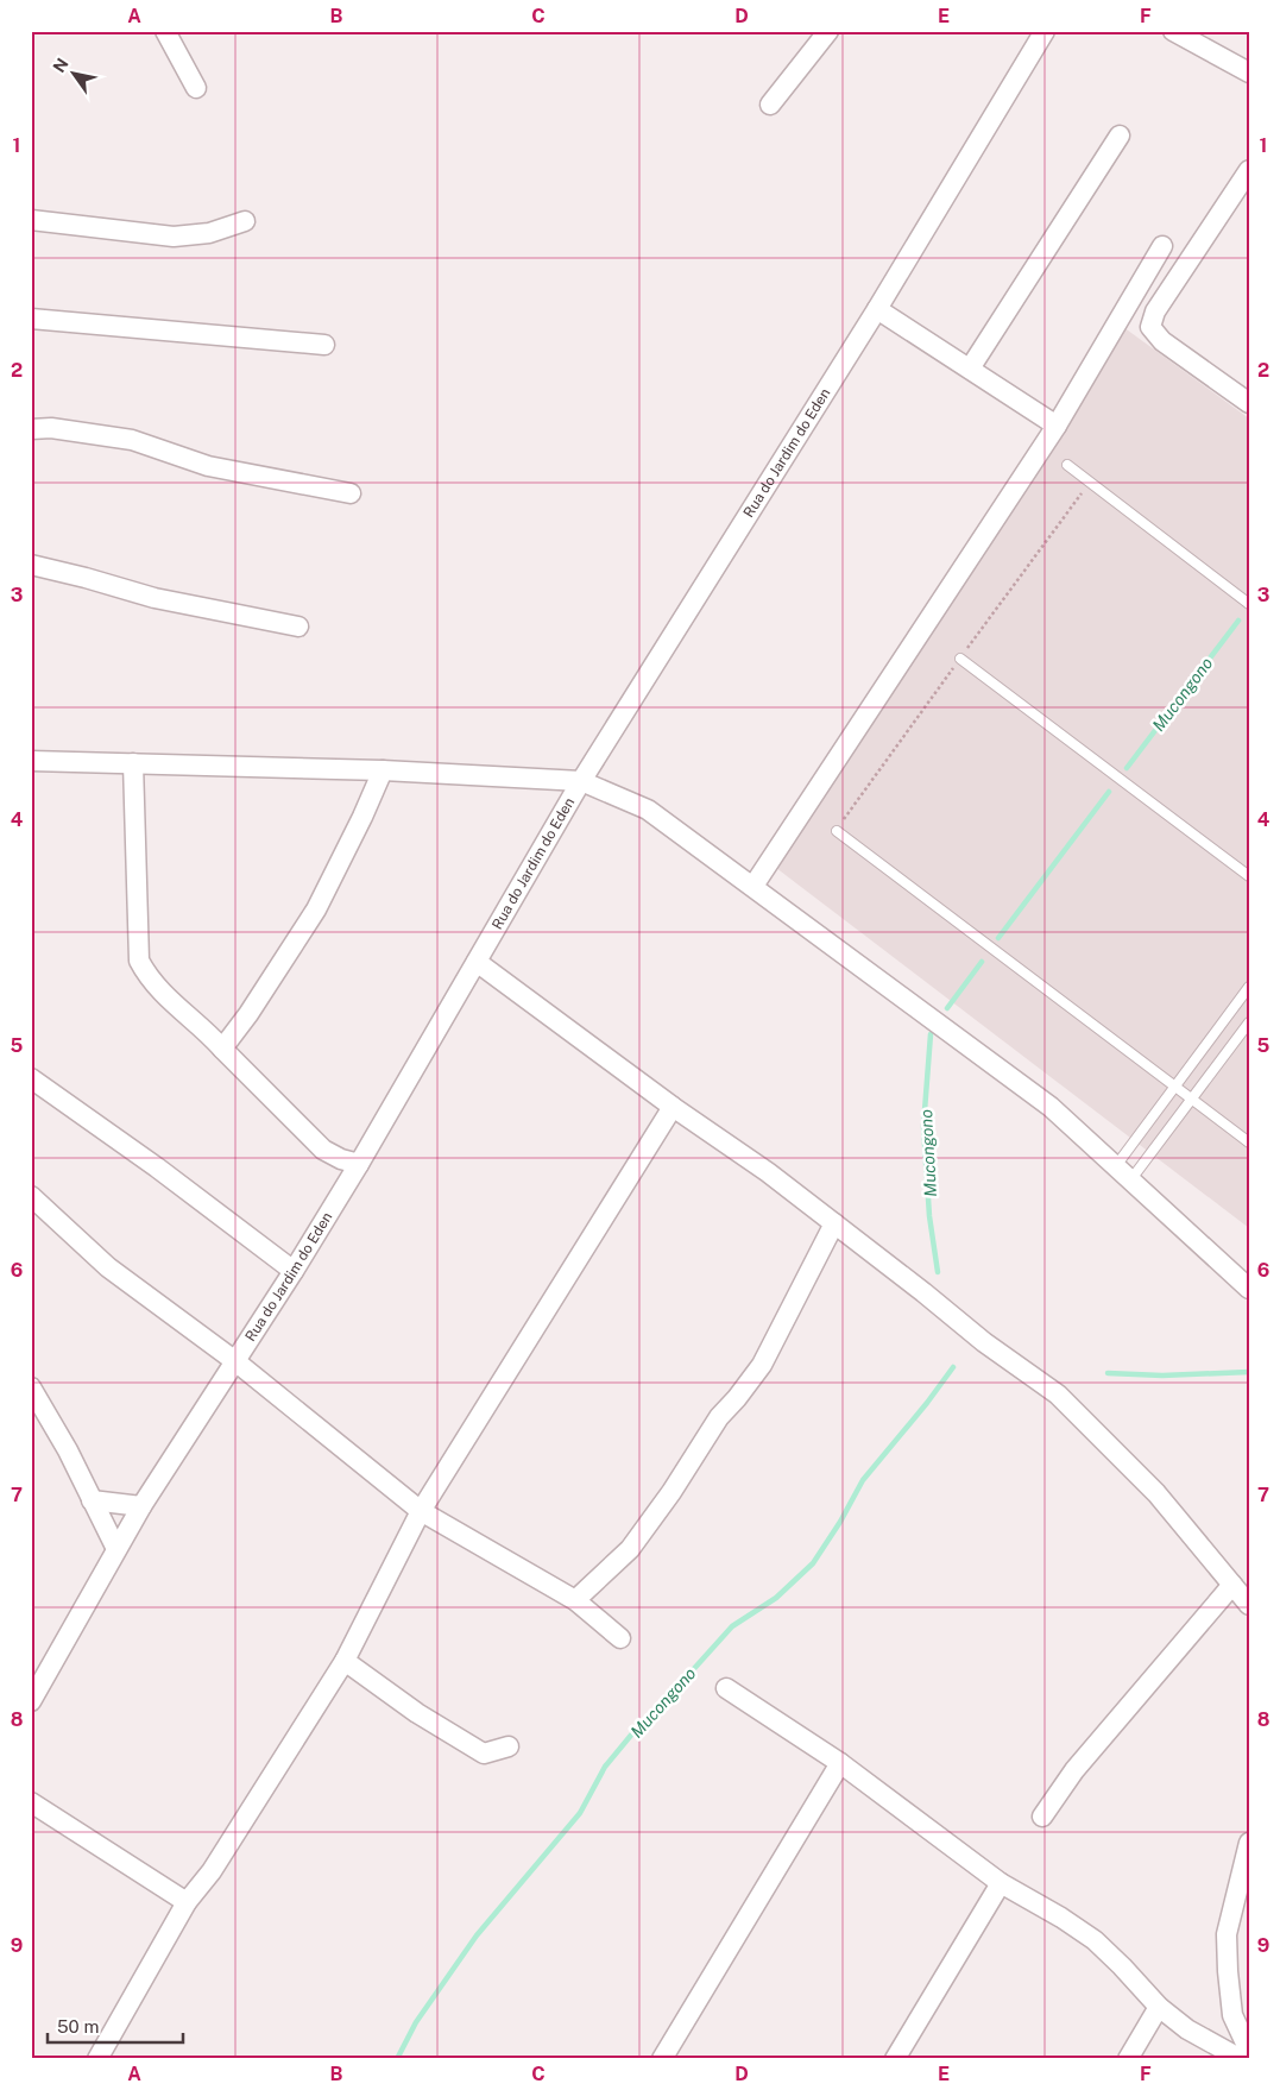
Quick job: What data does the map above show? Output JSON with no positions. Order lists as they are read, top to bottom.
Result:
{
  "streets": {
    "street": ["Rua do Jardim do Eden"]
  },
  "water": ["Mucongono"],
  "scale_bar": "50 m",
  "north": "top left",
  "grid": {
    "columns": [
      "A",
      "B",
      "C",
      "D",
      "E",
      "F"
    ],
    "rows": [
      "1",
      "2",
      "3",
      "4",
      "5",
      "6",
      "7",
      "8",
      "9"
    ]
  }
}
